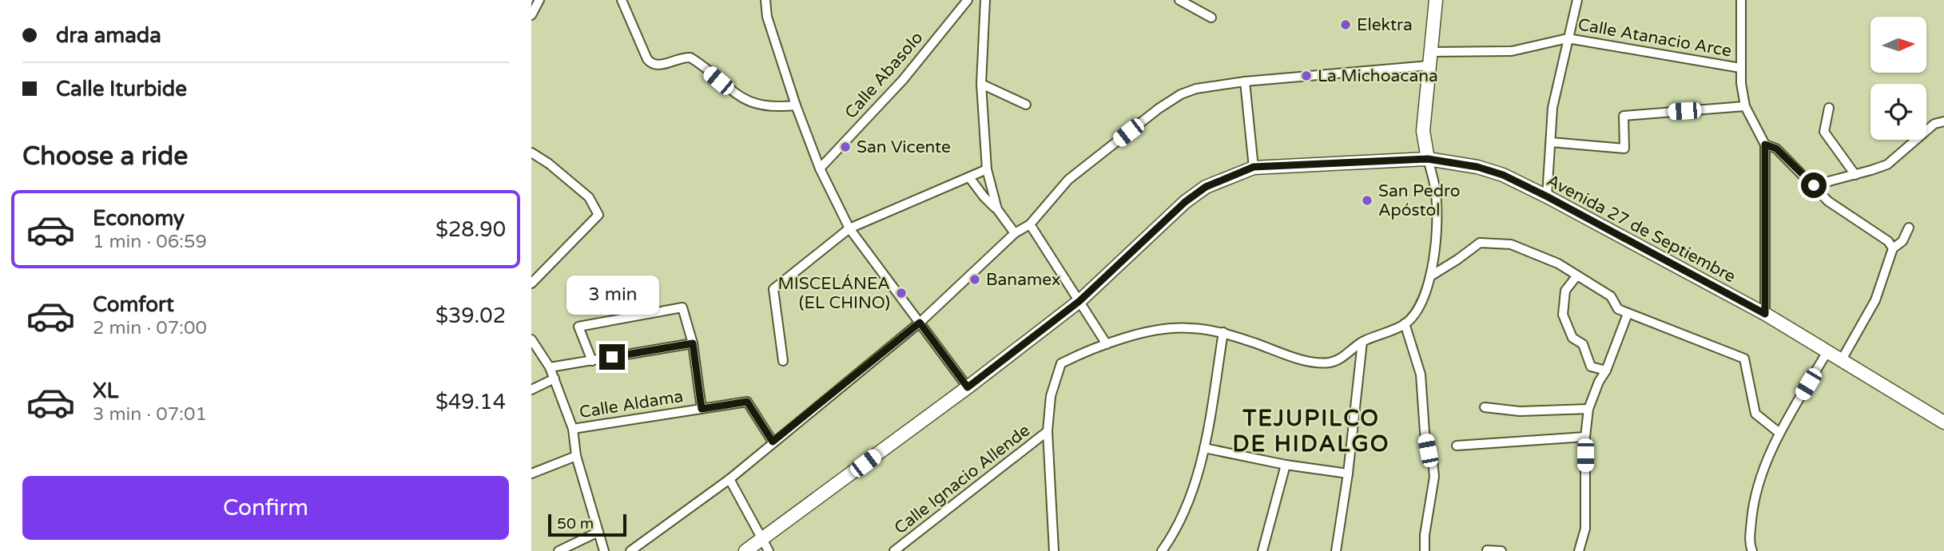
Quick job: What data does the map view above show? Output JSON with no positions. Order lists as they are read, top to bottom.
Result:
{
  "streets": {
    "main road": ["Avenida 27 de Septiembre"],
    "street": [
      "Calle Atanacio Arce",
      "Calle Abasolo",
      "Calle Aldama",
      "Calle Ignacio Allende"
    ]
  },
  "districts": ["TEJUPILCO DE HIDALGO"],
  "places": [
    "Elektra",
    "La Michoacana",
    "San Vicente",
    "San Pedro Apóstol",
    "Banamex",
    "MISCELÁNEA (EL CHINO)"
  ],
  "scale_bar": "50 m",
  "north": "right",
  "page": {
    "banner": ["dra amada", "Calle Iturbide"],
    "heading": "Choose a ride",
    "list": [
      {
        "name": "Economy",
        "note": "1 min · 06:59",
        "value": "$28.90"
      },
      {
        "name": "Comfort",
        "note": "2 min · 07:00",
        "value": "$39.02"
      },
      {
        "name": "XL",
        "note": "3 min · 07:01",
        "value": "$49.14"
      }
    ],
    "bubble": "3 min",
    "buttons": "Confirm",
    "scale": "50 m"
  }
}
